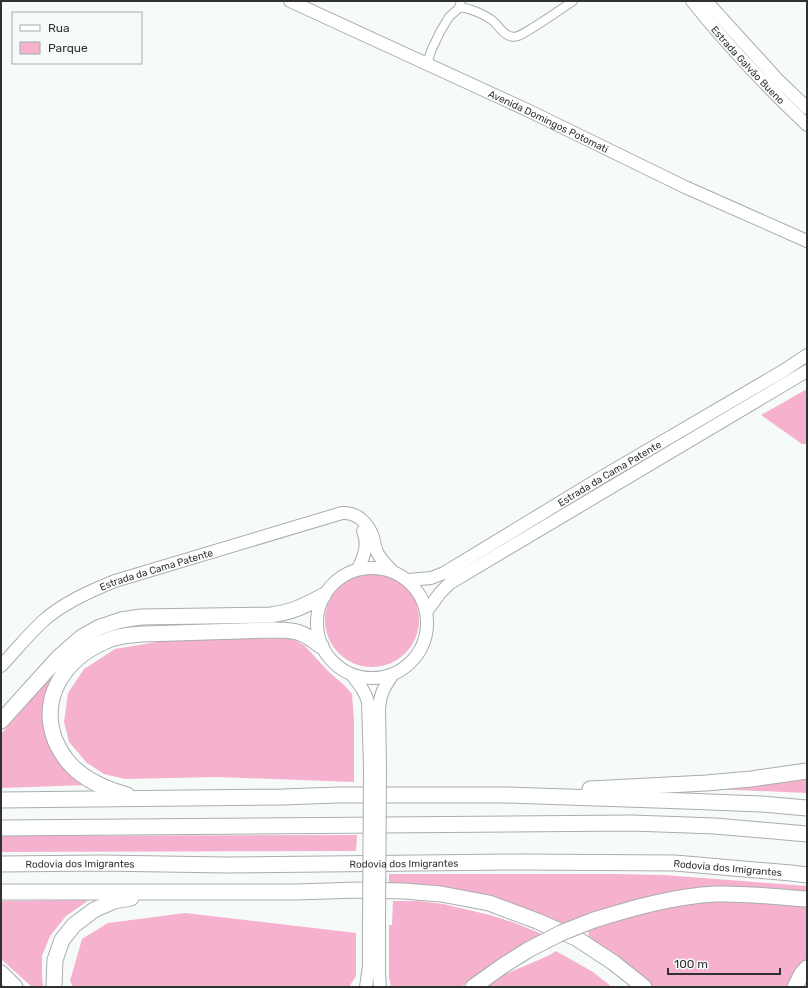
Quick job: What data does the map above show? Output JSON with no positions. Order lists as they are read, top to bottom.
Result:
{
  "streets": {
    "highway": ["Rodovia dos Imigrantes"],
    "main road": ["Estrada Galvão Bueno", "Avenida Domingos Potomati", "Estrada da Cama Patente"]
  },
  "legend": ["Rua", "Parque"],
  "scale_bar": "100 m"
}
